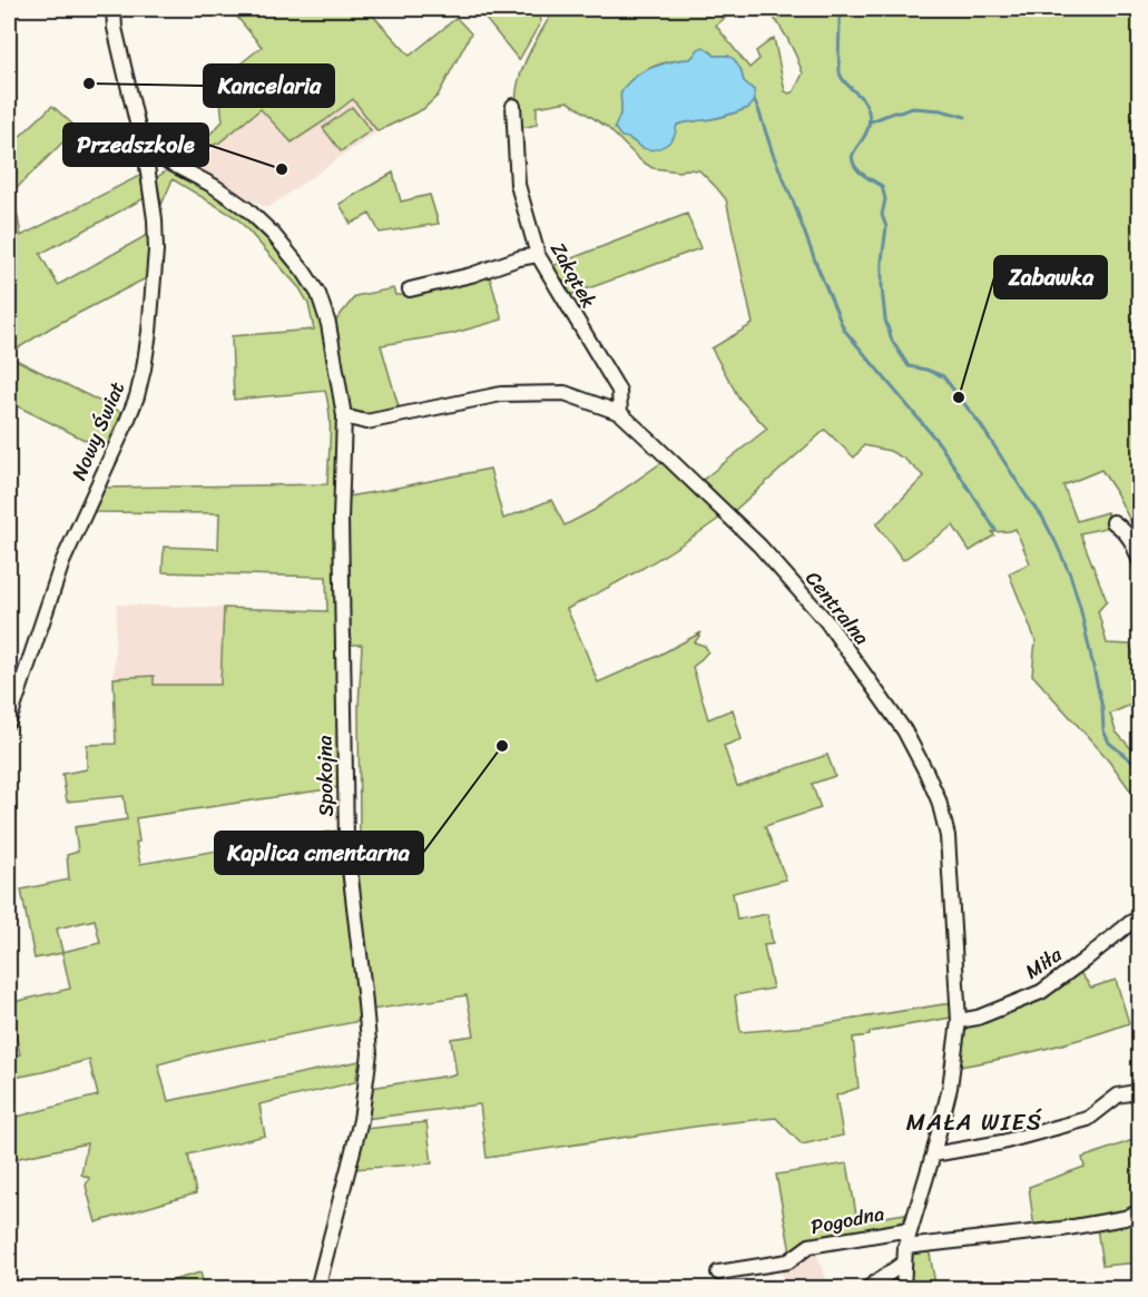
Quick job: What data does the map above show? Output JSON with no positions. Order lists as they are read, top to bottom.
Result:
{
  "streets": {
    "street": [
      "Zakątek",
      "Nowy Świat",
      "Centralna",
      "Spokojna",
      "Miła",
      "Pogodna"
    ]
  },
  "crossings": [
    ["Zakątek", "Centralna"],
    ["Nowy Świat", "Spokojna"],
    ["Centralna", "Spokojna"],
    ["Centralna", "Miła"],
    ["Centralna", "Pogodna"]
  ],
  "districts": ["MAŁA WIEŚ"],
  "places": [
    "Kancelaria",
    "Przedszkole",
    "Zabawka",
    "Kaplica cmentarna"
  ]
}
